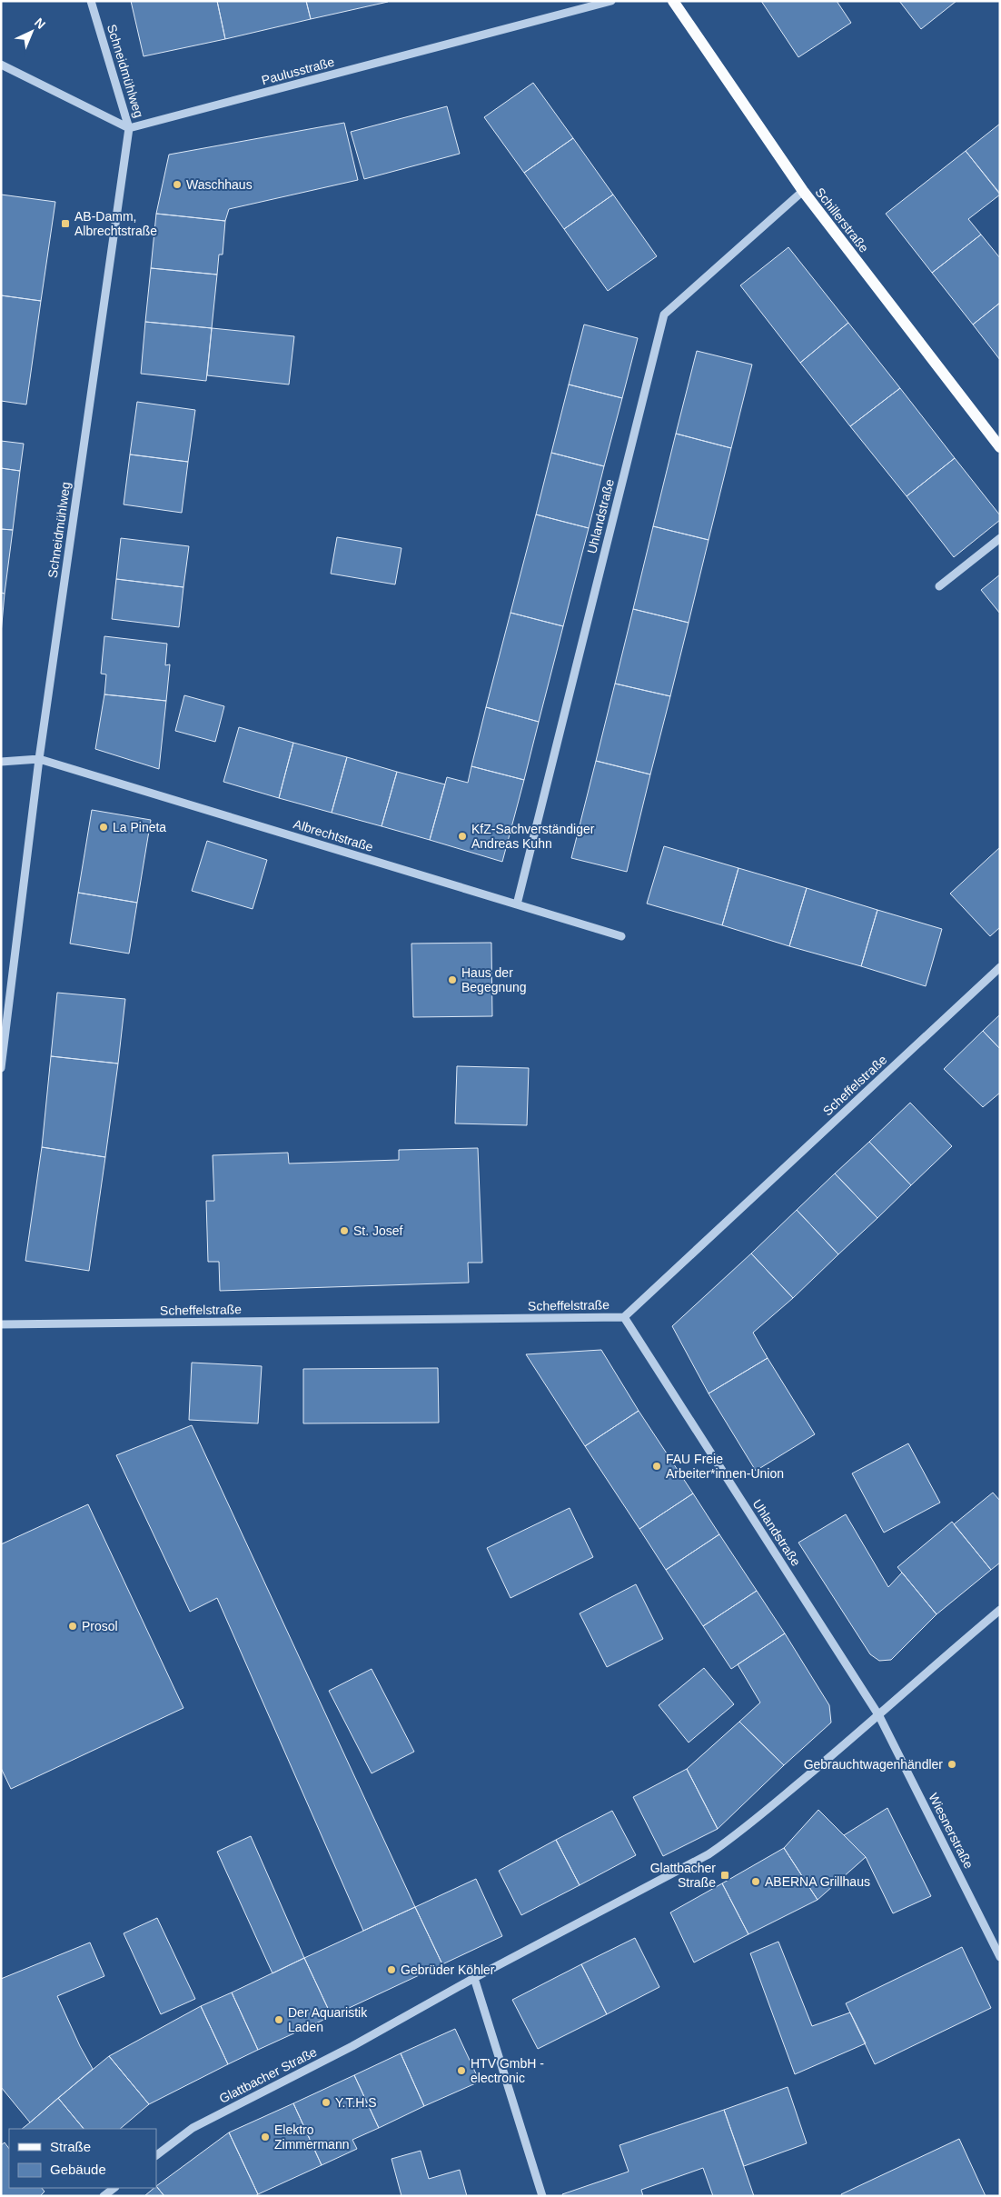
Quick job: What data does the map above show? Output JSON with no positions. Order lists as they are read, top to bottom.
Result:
{
  "streets": {
    "main road": ["Schillerstraße"],
    "street": [
      "Schneidmühlweg",
      "Paulusstraße",
      "Uhlandstraße",
      "Albrechtstraße",
      "Scheffelstraße",
      "Wiesnerstraße",
      "Glattbacher Straße"
    ]
  },
  "crossings": [
    ["Schneidmühlweg", "Paulusstraße"],
    ["Schneidmühlweg", "Albrechtstraße"],
    ["Schillerstraße", "Uhlandstraße"],
    ["Uhlandstraße", "Albrechtstraße"],
    ["Uhlandstraße", "Scheffelstraße"],
    ["Uhlandstraße", "Wiesnerstraße"],
    ["Uhlandstraße", "Glattbacher Straße"],
    ["Wiesnerstraße", "Glattbacher Straße"]
  ],
  "places": {
    "other": [
      "Waschhaus",
      "La Pineta",
      "KfZ-Sachverständiger Andreas Kuhn",
      "Haus der Begegnung",
      "St. Josef",
      "FAU Freie Arbeiter*innen-Union",
      "Prosol",
      "Gebrauchtwagenhändler",
      "ABERNA Grillhaus",
      "Gebrüder Köhler",
      "Der Aquaristik Laden",
      "HTV GmbH - electronic",
      "Y.T.H.S",
      "Elektro Zimmermann"
    ],
    "transit": ["AB-Damm, Albrechtstraße", "Glattbacher Straße"]
  },
  "legend": ["Straße", "Gebäude"],
  "north": "top right"
}
